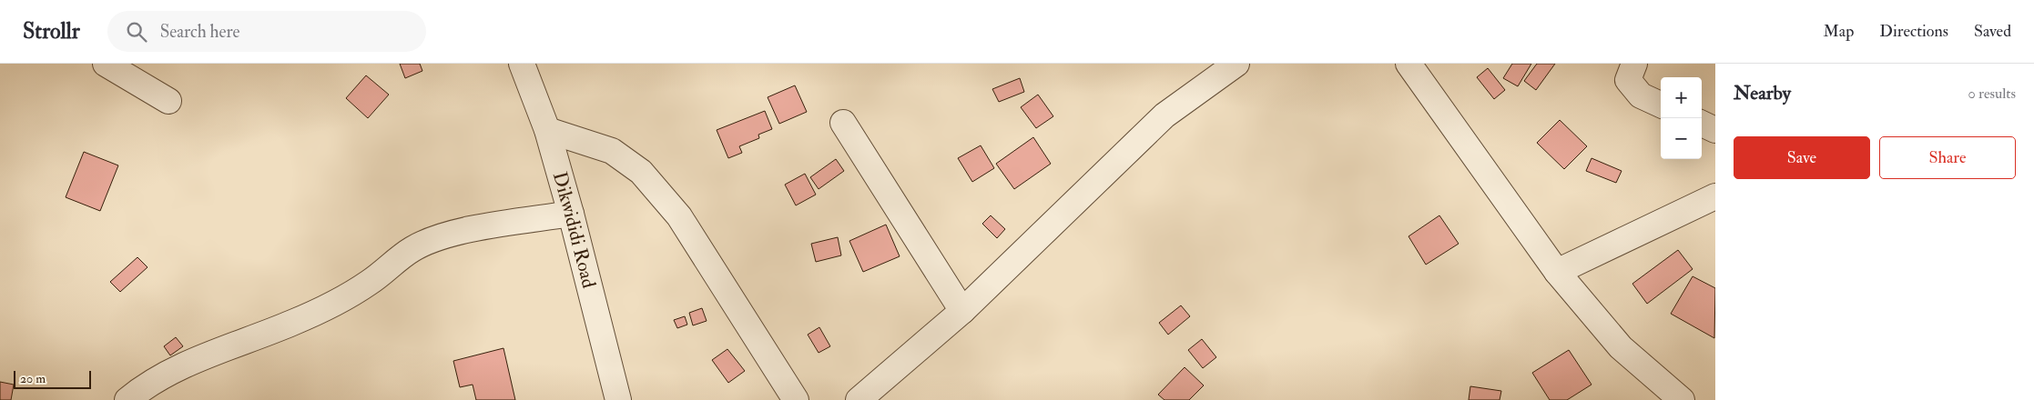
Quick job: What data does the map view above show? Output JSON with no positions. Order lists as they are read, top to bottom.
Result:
{
  "streets": {
    "street": ["Dikwididi Road"]
  },
  "scale_bar": "20 m",
  "page": {
    "header": "Strollr",
    "search": "Search here",
    "nav": ["Map", "Directions", "Saved"],
    "heading": ["Nearby", "0 results"],
    "map_buttons": ["+", "−"],
    "buttons": ["Save", "Share"],
    "scale": "20 m"
  }
}
